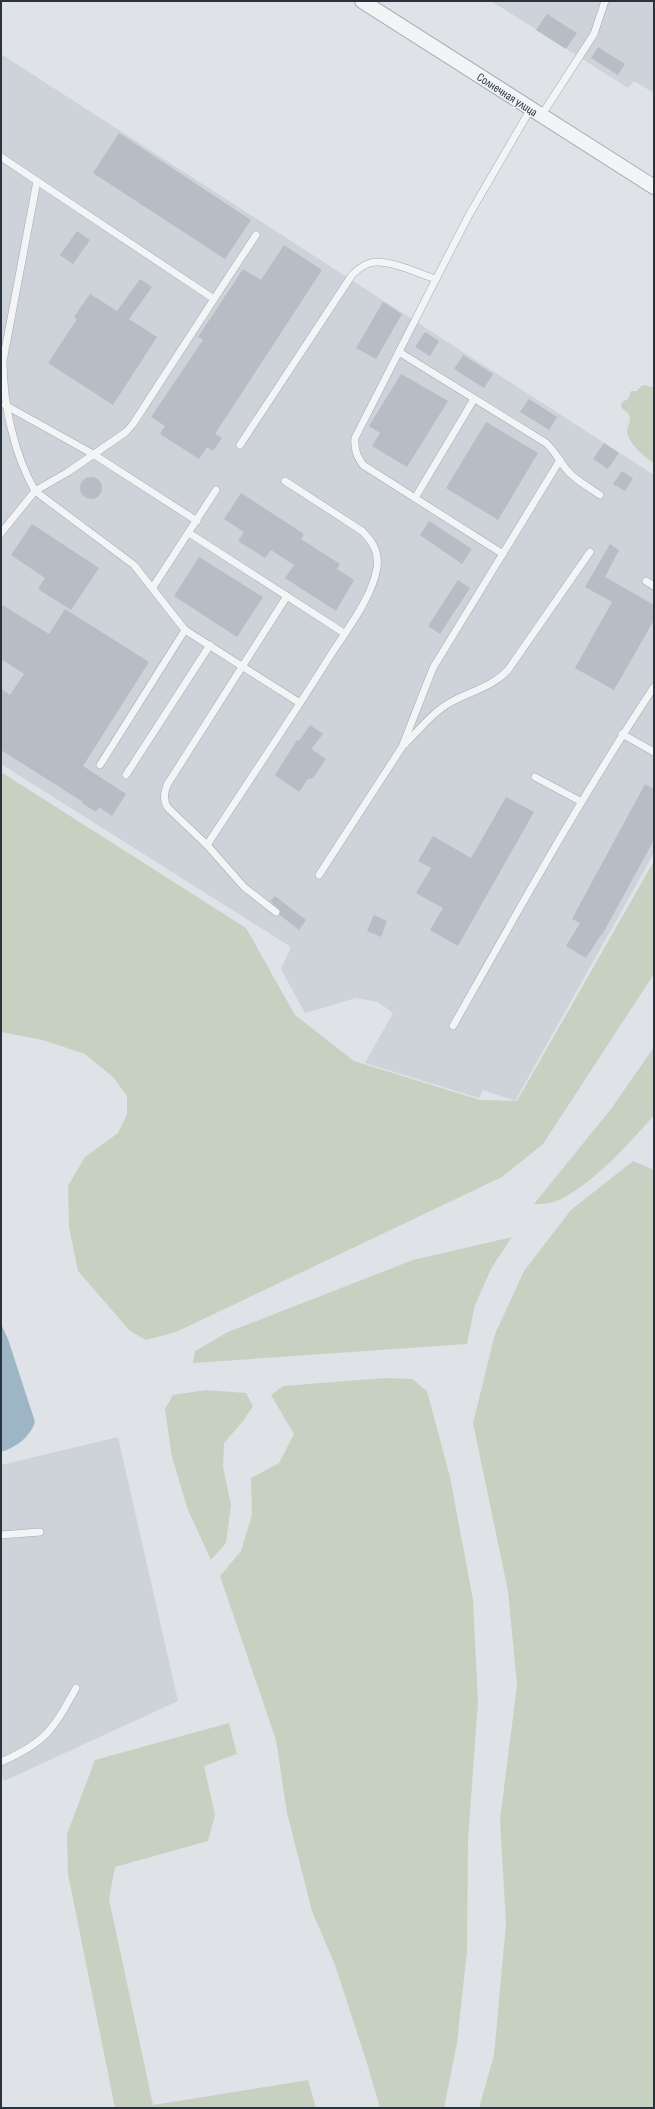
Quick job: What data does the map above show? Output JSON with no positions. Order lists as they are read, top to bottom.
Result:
{
  "streets": {
    "street": ["Солнечная улица"]
  }
}
